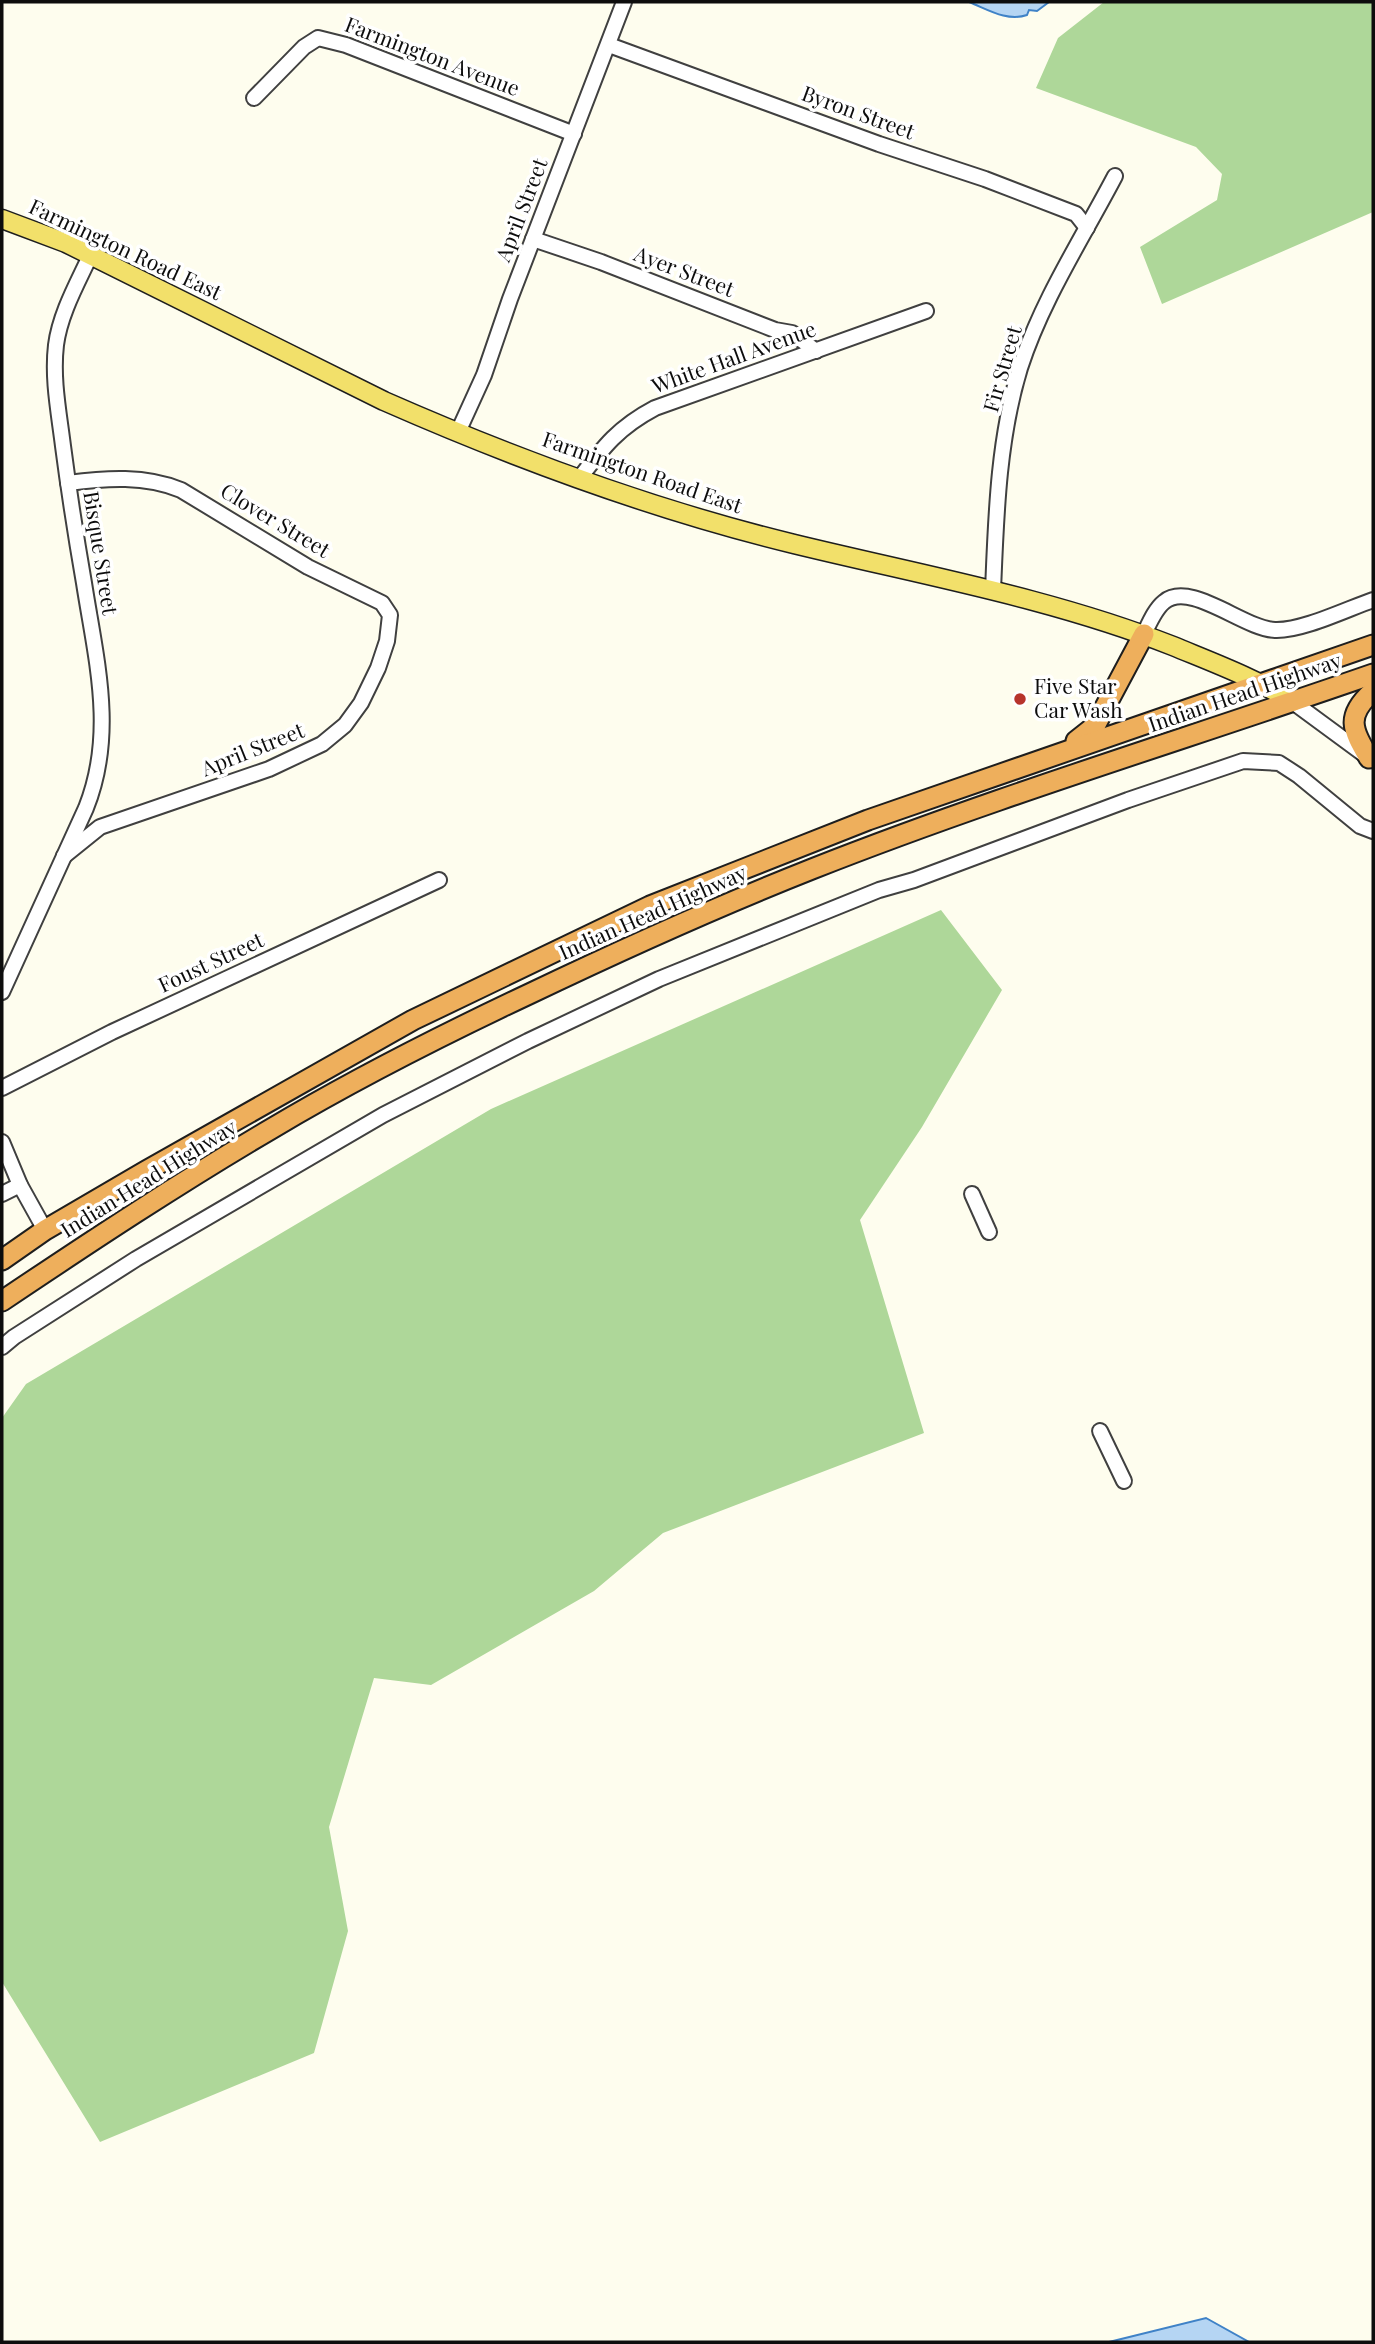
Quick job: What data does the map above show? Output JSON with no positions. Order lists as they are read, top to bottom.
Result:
{
  "streets": {
    "highway": ["Indian Head Highway"],
    "main road": ["Farmington Road East"],
    "street": [
      "Farmington Avenue",
      "Byron Street",
      "April Street",
      "Ayer Street",
      "White Hall Avenue",
      "Fir Street",
      "Clover Street",
      "Bisque Street",
      "Foust Street"
    ]
  },
  "crossings": [
    ["Farmington Avenue", "April Street"],
    ["Byron Street", "April Street"],
    ["Byron Street", "Fir Street"],
    ["April Street", "Farmington Road East"],
    ["April Street", "Ayer Street"],
    ["April Street", "Clover Street"],
    ["April Street", "Bisque Street"],
    ["Farmington Road East", "White Hall Avenue"],
    ["Farmington Road East", "Fir Street"],
    ["Farmington Road East", "Bisque Street"],
    ["Farmington Road East", "Indian Head Highway"],
    ["Ayer Street", "White Hall Avenue"],
    ["Clover Street", "Bisque Street"]
  ],
  "places": ["Five Star Car Wash"]
}
